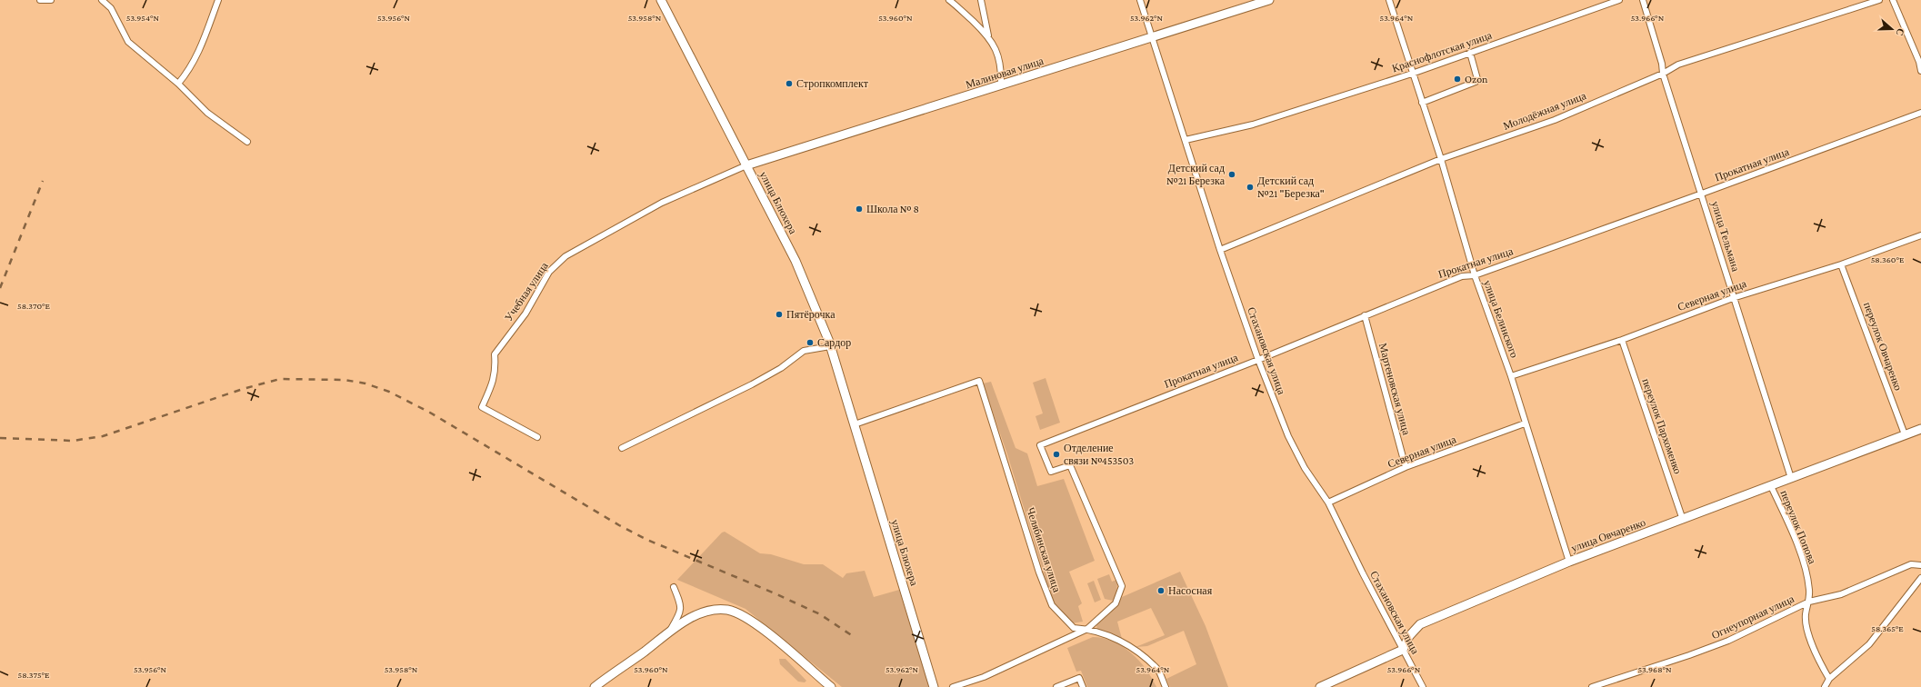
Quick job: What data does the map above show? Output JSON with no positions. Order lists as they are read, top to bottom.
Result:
{
  "streets": {
    "street": [
      "Краснофлотская улица",
      "Малиновая улица",
      "Молодёжная улица",
      "Прокатная улица",
      "улица Блюхера",
      "улица Тельмана",
      "Учебная улица",
      "Северная улица",
      "улица Белинского",
      "переулок Овчаренко",
      "Стахановская улица",
      "Мартеновская улица",
      "переулок Пархоменко",
      "переулок Попова",
      "улица Овчаренко",
      "Челябинская улица",
      "Огнеупорная улица"
    ]
  },
  "crossings": [
    ["Краснофлотская улица", "улица Белинского"],
    ["Краснофлотская улица", "Стахановская улица"],
    ["Малиновая улица", "улица Блюхера"],
    ["Малиновая улица", "Учебная улица"],
    ["Малиновая улица", "Стахановская улица"],
    ["Молодёжная улица", "улица Тельмана"],
    ["Молодёжная улица", "улица Белинского"],
    ["Молодёжная улица", "Стахановская улица"],
    ["Прокатная улица", "улица Тельмана"],
    ["Прокатная улица", "улица Белинского"],
    ["Прокатная улица", "Стахановская улица"],
    ["Прокатная улица", "Мартеновская улица"],
    ["Прокатная улица", "Челябинская улица"],
    ["улица Блюхера", "Учебная улица"],
    ["улица Блюхера", "Челябинская улица"],
    ["улица Тельмана", "Северная улица"],
    ["улица Тельмана", "улица Овчаренко"],
    ["Северная улица", "улица Белинского"],
    ["Северная улица", "переулок Овчаренко"],
    ["Северная улица", "Стахановская улица"],
    ["Северная улица", "Мартеновская улица"],
    ["Северная улица", "переулок Пархоменко"],
    ["улица Белинского", "улица Овчаренко"],
    ["переулок Овчаренко", "улица Овчаренко"],
    ["Стахановская улица", "улица Овчаренко"],
    ["переулок Пархоменко", "улица Овчаренко"],
    ["переулок Попова", "улица Овчаренко"],
    ["переулок Попова", "Огнеупорная улица"]
  ],
  "places": [
    "Ozon",
    "Стропкомплект",
    "Детский сад №21 Березка",
    "Детский сад №21 \"Березка\"",
    "Школа № 8",
    "Пятёрочка",
    "Сардор",
    "Отделение связи №453503",
    "Насосная"
  ],
  "north": "right",
  "coordinates": [
    "53.956°N",
    "53.958°N",
    "53.960°N",
    "53.962°N",
    "53.964°N",
    "53.966°N",
    "53.954°N",
    "58.360°E",
    "58.370°E",
    "58.365°E",
    "53.968°N",
    "58.375°E"
  ]
}
